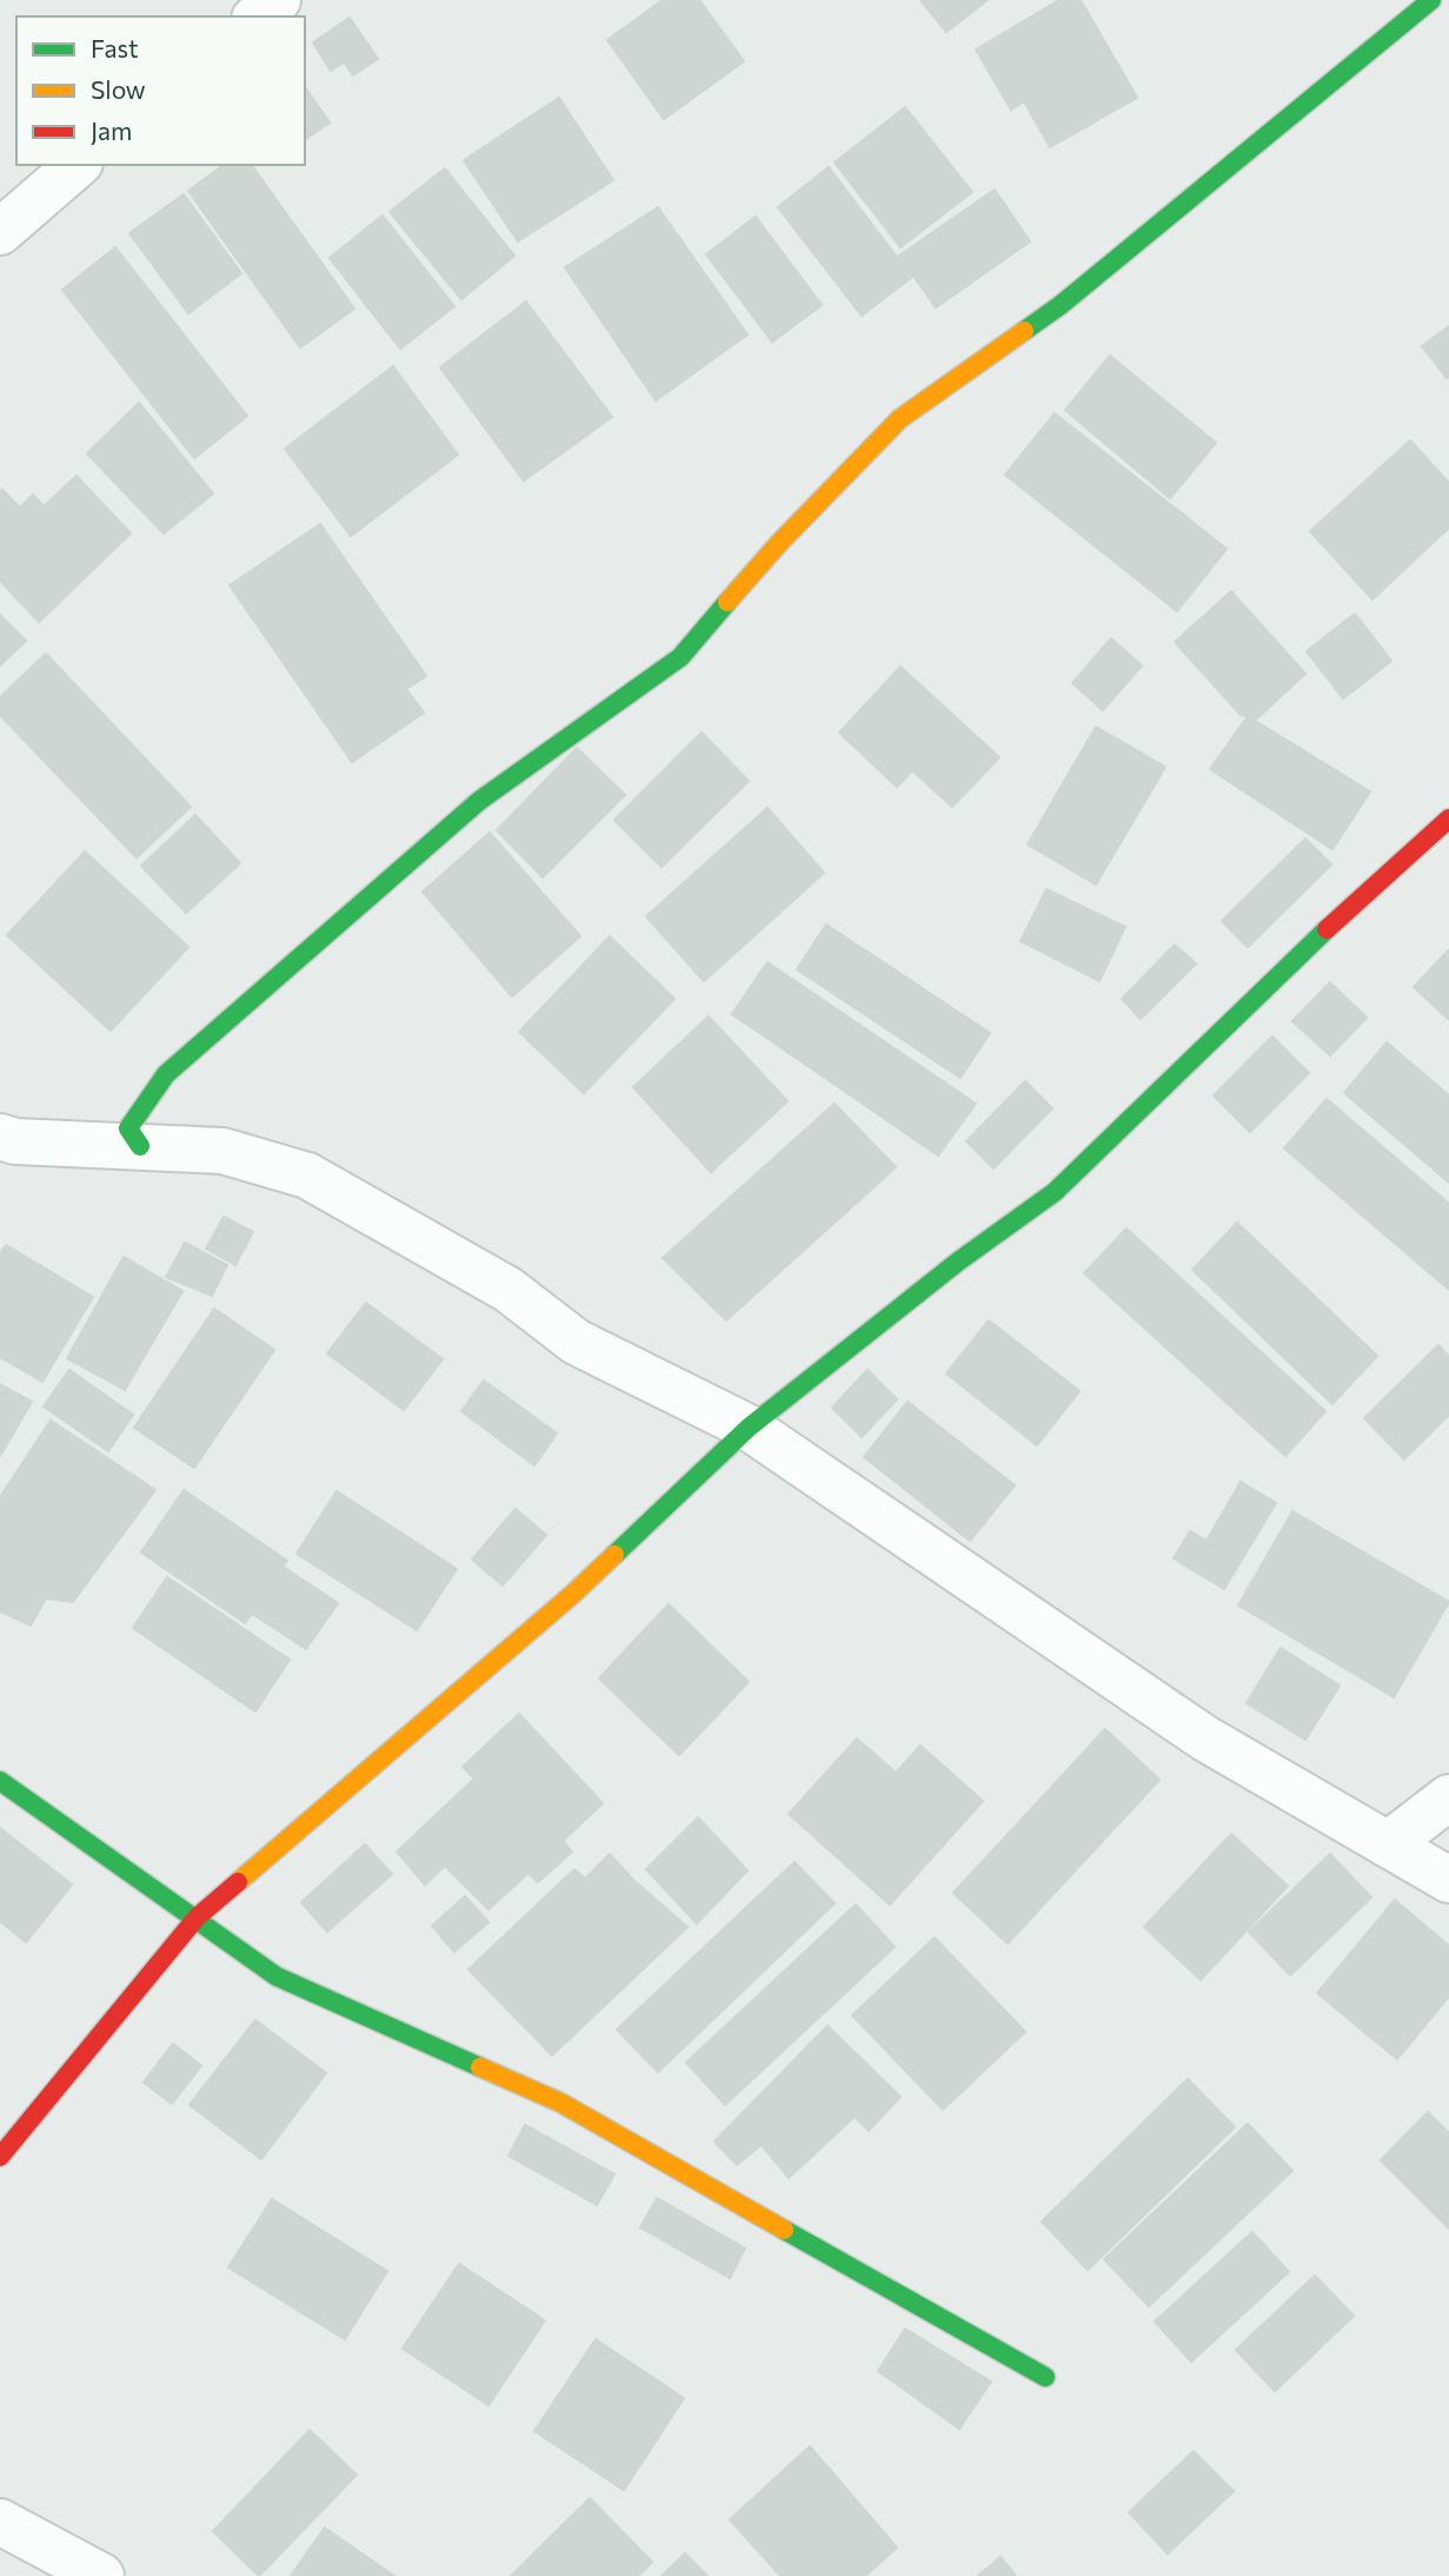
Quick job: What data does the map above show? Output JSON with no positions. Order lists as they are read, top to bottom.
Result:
{
  "legend": ["Fast", "Slow", "Jam"]
}
